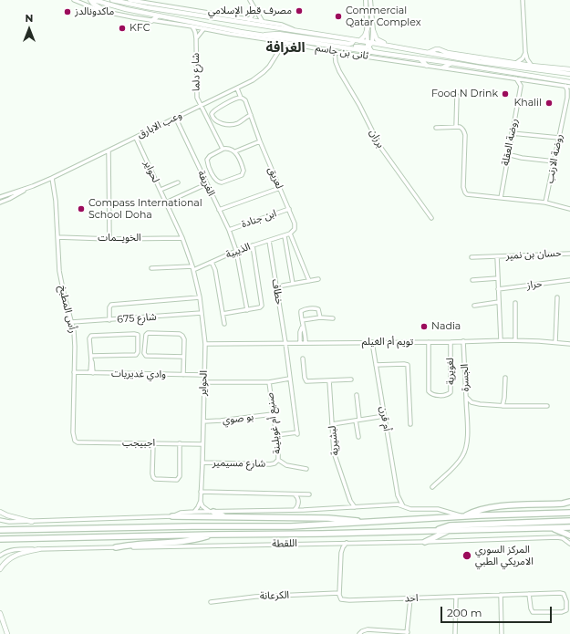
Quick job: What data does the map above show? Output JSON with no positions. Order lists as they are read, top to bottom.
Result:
{
  "streets": {
    "main road": ["ثانى بن جاسم", "اللقطة"],
    "street": [
      "شارع دلما",
      "وعب الابارق",
      "برزان",
      "روضة العقلة",
      "روضة الارنب",
      "لحواير",
      "لعريق",
      "الغريفة",
      "ابن جنادة",
      "الخويــمات",
      "الذيبية",
      "حسان بن نمير",
      "حراز",
      "خطاف",
      "رأس المطبخ",
      "شارع 675",
      "تويم أم الغيلم",
      "لغويرية",
      "وادي غديريات",
      "الجسرة",
      "الحواير",
      "بو صوي",
      "أم قرن",
      "صنيع أم غويلينة",
      "لبشيرية",
      "اجبيجب",
      "شارع مسيمير",
      "الكرعانة",
      "احد"
    ]
  },
  "crossings": [
    ["ثانى بن جاسم", "شارع دلما"],
    ["ثانى بن جاسم", "وعب الابارق"],
    ["ثانى بن جاسم", "برزان"],
    ["ثانى بن جاسم", "روضة الارنب"],
    ["شارع دلما", "وعب الابارق"],
    ["وعب الابارق", "لحواير"],
    ["وعب الابارق", "لعريق"],
    ["وعب الابارق", "الغريفة"],
    ["وعب الابارق", "رأس المطبخ"],
    ["لحواير", "الخويــمات"],
    ["لحواير", "الذيبية"],
    ["لحواير", "الحواير"],
    ["لعريق", "ابن جنادة"],
    ["الغريفة", "ابن جنادة"],
    ["الغريفة", "الذيبية"],
    ["الخويــمات", "رأس المطبخ"],
    ["الذيبية", "خطاف"],
    ["الذيبية", "الحواير"],
    ["حسان بن نمير", "حراز"],
    ["حسان بن نمير", "تويم أم الغيلم"],
    ["خطاف", "تويم أم الغيلم"],
    ["رأس المطبخ", "شارع 675"],
    ["رأس المطبخ", "وادي غديريات"],
    ["رأس المطبخ", "اجبيجب"],
    ["شارع 675", "الحواير"],
    ["تويم أم الغيلم", "لغويرية"],
    ["تويم أم الغيلم", "الجسرة"],
    ["تويم أم الغيلم", "الحواير"],
    ["تويم أم الغيلم", "أم قرن"],
    ["وادي غديريات", "الحواير"],
    ["الحواير", "بو صوي"],
    ["الحواير", "اجبيجب"],
    ["الحواير", "شارع مسيمير"],
    ["الحواير", "اللقطة"],
    ["بو صوي", "صنيع أم غويلينة"],
    ["أم قرن", "اللقطة"],
    ["صنيع أم غويلينة", "شارع مسيمير"],
    ["لبشيرية", "اللقطة"],
    ["الكرعانة", "احد"]
  ],
  "districts": ["الغرافة"],
  "places": [
    "مصرف قطر الإسلامي",
    "ماكدونالدز",
    "Commercial Qatar Complex",
    "KFC",
    "Food N Drink",
    "Khalil",
    "Compass International School Doha",
    "Nadia",
    "المركز السوري الامريكي الطبي"
  ],
  "scale_bar": "200 m",
  "north": "top"
}
